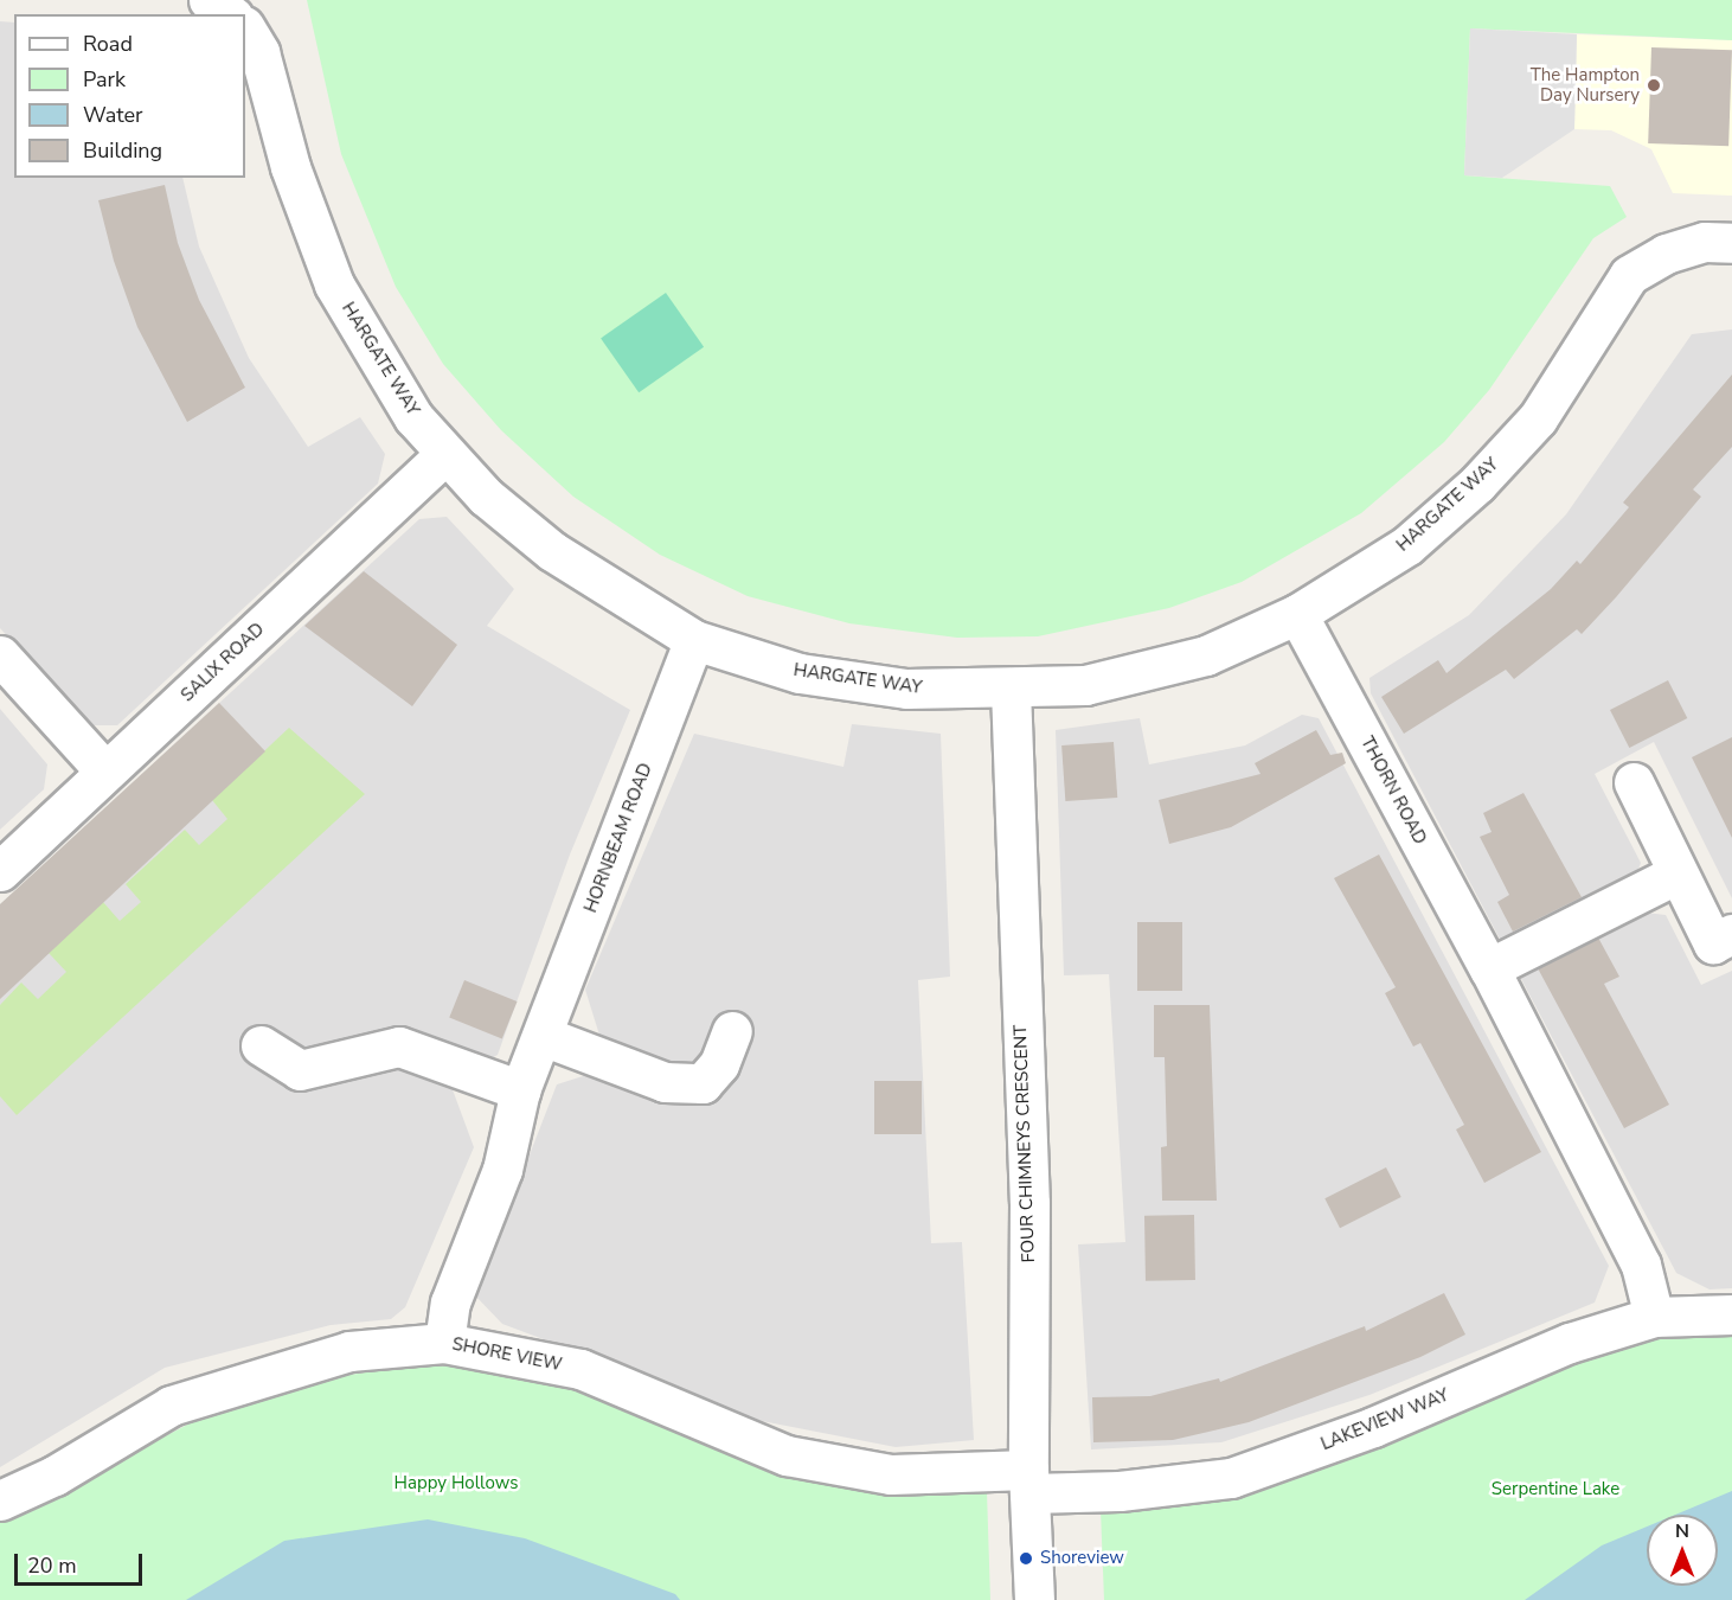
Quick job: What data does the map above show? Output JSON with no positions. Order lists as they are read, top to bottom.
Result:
{
  "streets": {
    "street": [
      "HARGATE WAY",
      "SALIX ROAD",
      "THORN ROAD",
      "HORNBEAM ROAD",
      "FOUR CHIMNEYS CRESCENT",
      "SHORE VIEW",
      "LAKEVIEW WAY"
    ]
  },
  "crossings": [
    ["HARGATE WAY", "SALIX ROAD"],
    ["HARGATE WAY", "THORN ROAD"],
    ["HARGATE WAY", "HORNBEAM ROAD"],
    ["HARGATE WAY", "FOUR CHIMNEYS CRESCENT"],
    ["THORN ROAD", "LAKEVIEW WAY"],
    ["HORNBEAM ROAD", "SHORE VIEW"],
    ["FOUR CHIMNEYS CRESCENT", "SHORE VIEW"],
    ["FOUR CHIMNEYS CRESCENT", "LAKEVIEW WAY"],
    ["SHORE VIEW", "LAKEVIEW WAY"]
  ],
  "parks": ["Happy Hollows", "Serpentine Lake"],
  "places": ["The Hampton Day Nursery", "Shoreview"],
  "legend": [
    "Road",
    "Park",
    "Water",
    "Building"
  ],
  "scale_bar": "20 m",
  "north": "top"
}
